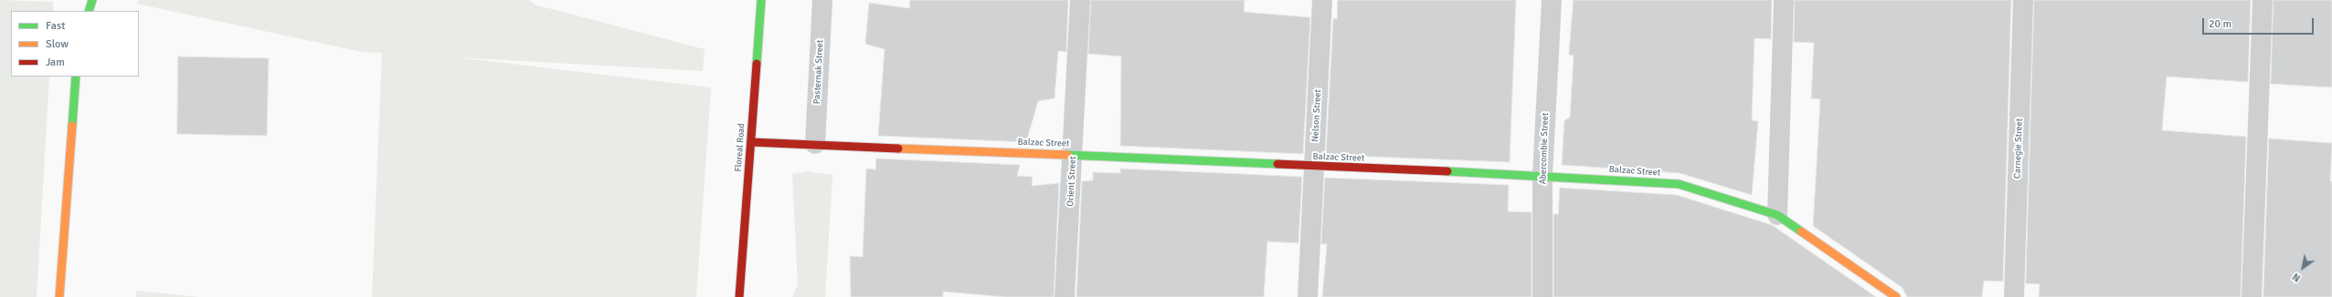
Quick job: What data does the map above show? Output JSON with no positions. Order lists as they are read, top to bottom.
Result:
{
  "streets": {
    "street": [
      "Pasternak Street",
      "Nelson Street",
      "Balzac Street",
      "Floreal Road",
      "Abercombie Street",
      "Carnegie Street",
      "Orient Street"
    ]
  },
  "crossings": [
    ["Pasternak Street", "Balzac Street"],
    ["Nelson Street", "Balzac Street"],
    ["Balzac Street", "Floreal Road"],
    ["Balzac Street", "Abercombie Street"],
    ["Balzac Street", "Orient Street"]
  ],
  "legend": ["Fast", "Slow", "Jam"],
  "scale_bar": "20 m",
  "north": "bottom left"
}
